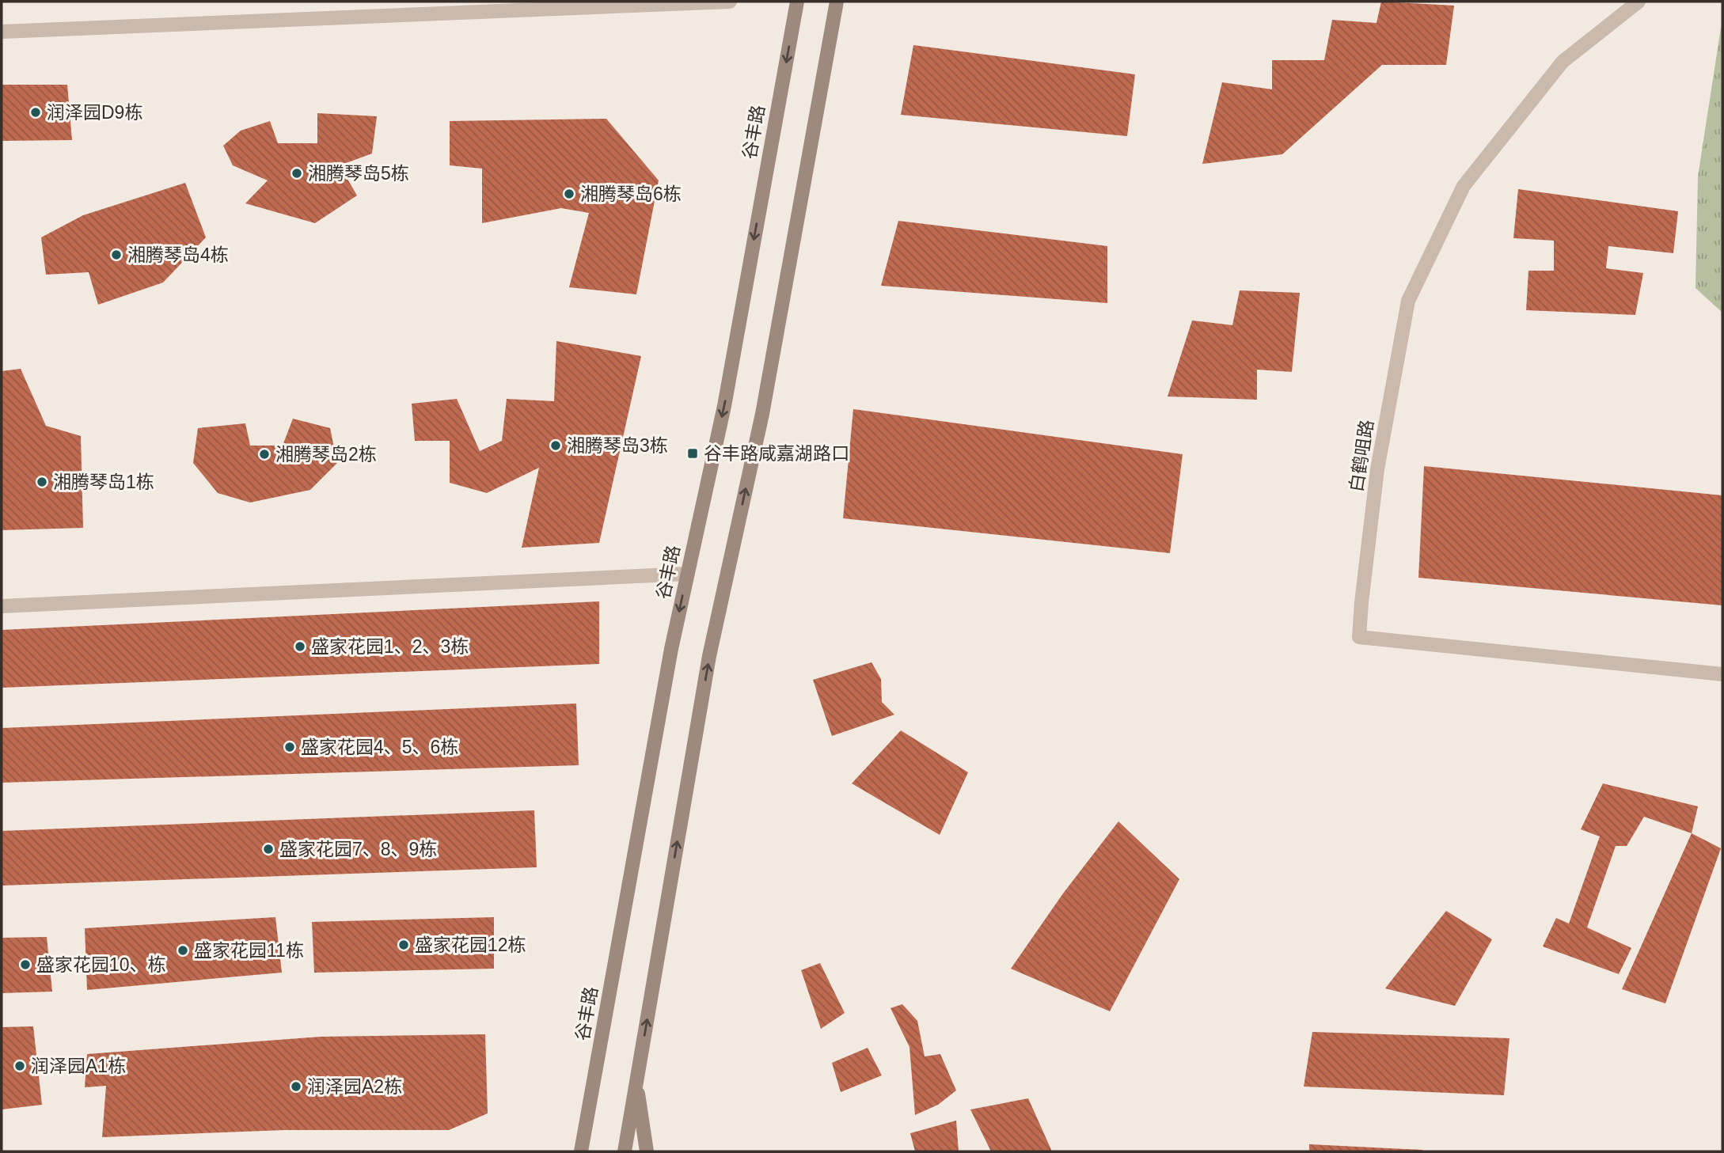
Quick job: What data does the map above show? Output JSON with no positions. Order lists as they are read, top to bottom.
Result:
{
  "streets": {
    "street": ["谷丰路", "白鹤咀路"]
  },
  "places": {
    "other": [
      "润泽园D9栋",
      "湘腾琴岛5栋",
      "湘腾琴岛6栋",
      "湘腾琴岛4栋",
      "湘腾琴岛3栋",
      "湘腾琴岛2栋",
      "湘腾琴岛1栋",
      "盛家花园1、2、3栋",
      "盛家花园4、5、6栋",
      "盛家花园7、8、9栋",
      "盛家花园12栋",
      "盛家花园11栋",
      "盛家花园10、栋",
      "润泽园A1栋",
      "润泽园A2栋"
    ],
    "transit": ["谷丰路咸嘉湖路口"]
  }
}
